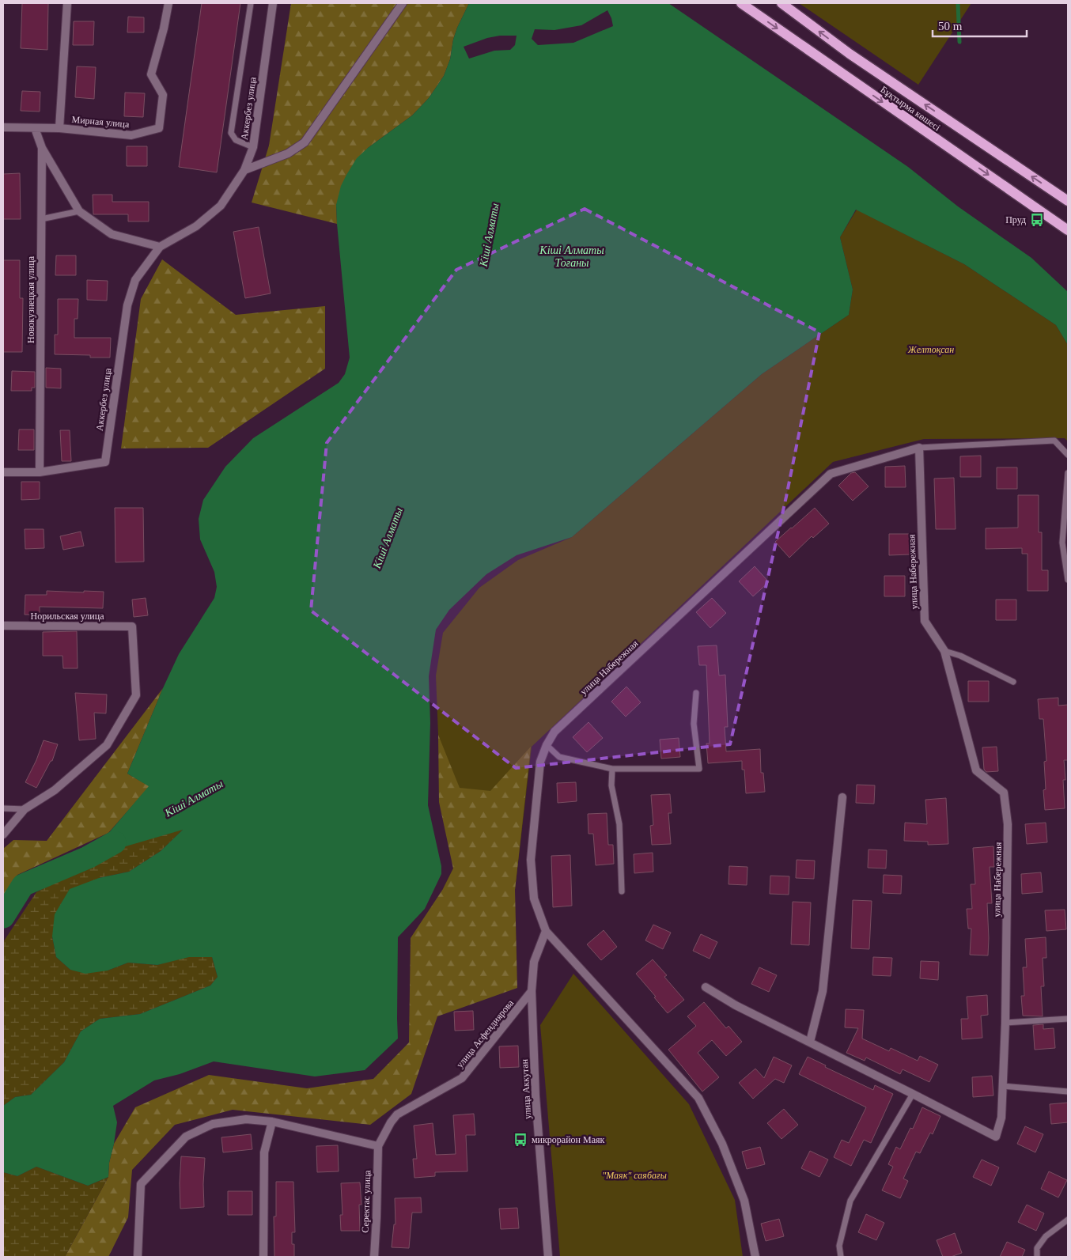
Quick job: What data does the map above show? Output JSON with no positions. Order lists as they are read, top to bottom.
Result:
{
  "streets": {
    "main road": ["Бұқтырма көшесі"],
    "street": [
      "Аккербез улица",
      "Мирная улица",
      "Новокузнецкая улица",
      "улица Набережная",
      "Норильская улица",
      "улица Асфендиярова",
      "улица Аккутан",
      "Серектас улица"
    ]
  },
  "crossings": [
    ["Аккербез улица", "Новокузнецкая улица"],
    ["Мирная улица", "Новокузнецкая улица"],
    ["улица Асфендиярова", "улица Аккутан"],
    ["улица Асфендиярова", "Серектас улица"]
  ],
  "water": ["Кіші Алматы", "Кіші Алматы Тоғаны"],
  "parks": ["Желтоқсан", "\"Маяк\" саябағы"],
  "places": {
    "bus stop": ["Пруд", "микрорайон Маяк"]
  },
  "scale_bar": "50 m"
}
